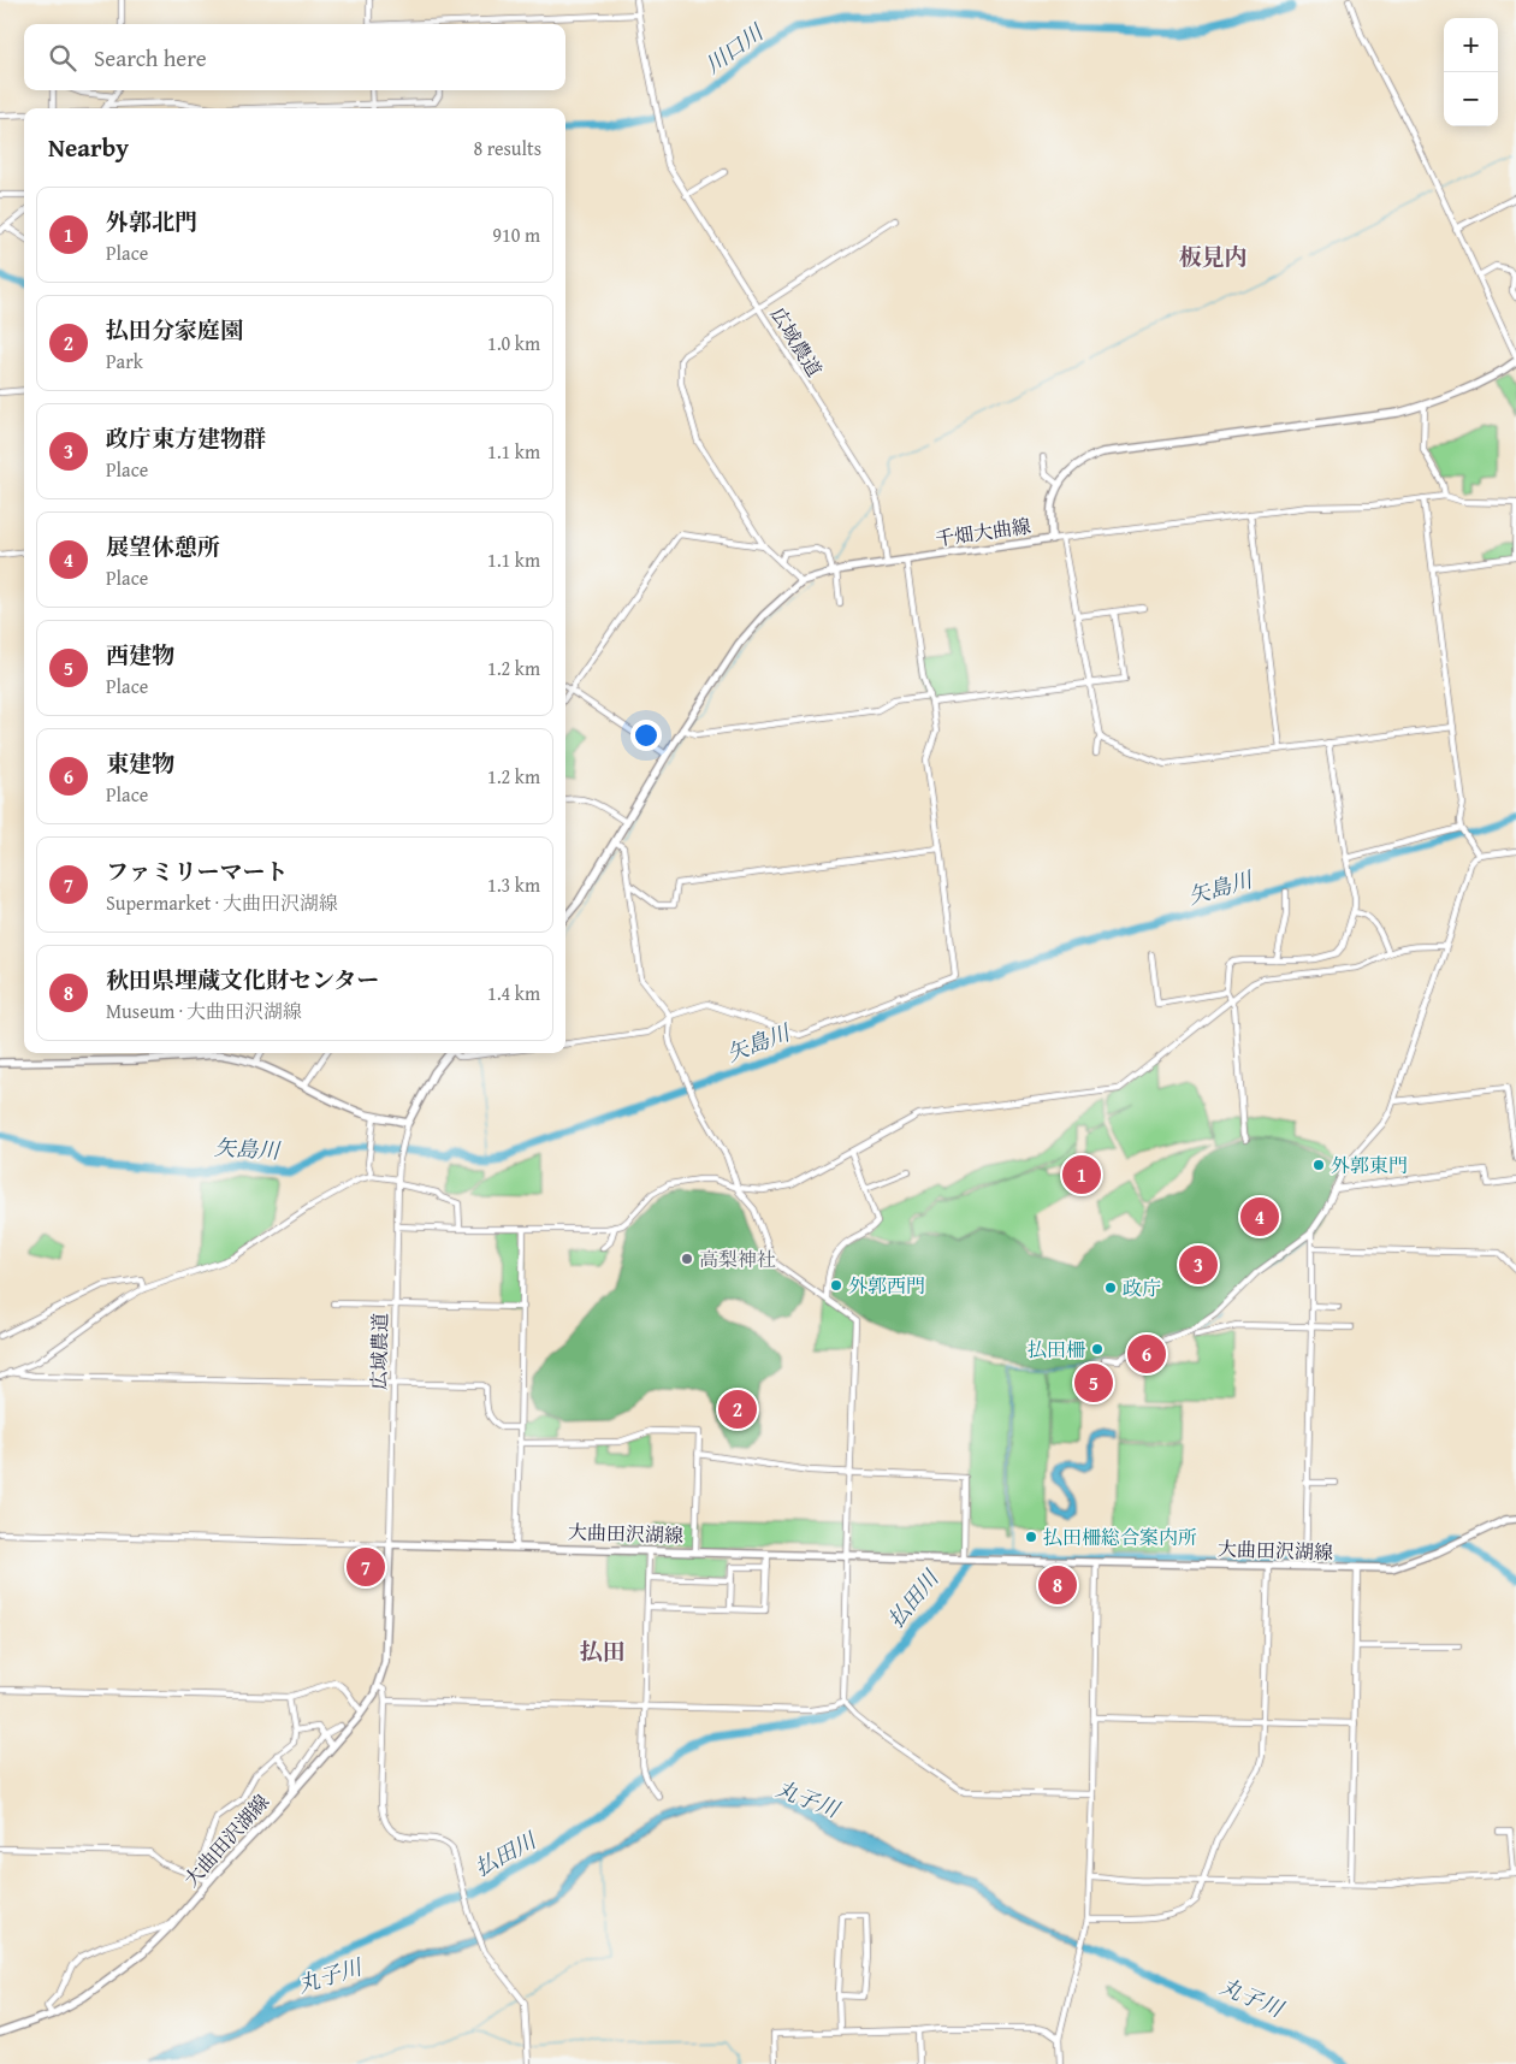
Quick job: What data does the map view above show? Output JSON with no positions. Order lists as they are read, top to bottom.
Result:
{
  "streets": {
    "main road": ["千畑大曲線", "大曲田沢湖線"],
    "street": ["広域農道"]
  },
  "crossings": [
    ["広域農道", "千畑大曲線"],
    ["広域農道", "大曲田沢湖線"]
  ],
  "districts": ["板見内", "払田"],
  "water": [
    "川口川",
    "矢島川",
    "払田川",
    "丸子川"
  ],
  "places": [
    "外郭東門",
    "高梨神社",
    "外郭西門",
    "政庁",
    "払田柵",
    "払田柵総合案内所"
  ],
  "page": {
    "map_buttons": ["+", "−"],
    "search": "Search here",
    "heading": ["Nearby", "8 results"],
    "list": [
      {
        "mark": "1",
        "name": "外郭北門",
        "note": "Place",
        "value": "910 m"
      },
      {
        "mark": "2",
        "name": "払田分家庭園",
        "note": "Park",
        "value": "1.0 km"
      },
      {
        "mark": "3",
        "name": "政庁東方建物群",
        "note": "Place",
        "value": "1.1 km"
      },
      {
        "mark": "4",
        "name": "展望休憩所",
        "note": "Place",
        "value": "1.1 km"
      },
      {
        "mark": "5",
        "name": "西建物",
        "note": "Place",
        "value": "1.2 km"
      },
      {
        "mark": "6",
        "name": "東建物",
        "note": "Place",
        "value": "1.2 km"
      },
      {
        "mark": "7",
        "name": "ファミリーマート",
        "note": "Supermarket · 大曲田沢湖線",
        "value": "1.3 km"
      },
      {
        "mark": "8",
        "name": "秋田県埋蔵文化財センター",
        "note": "Museum · 大曲田沢湖線",
        "value": "1.4 km"
      }
    ],
    "pins": [
      "1",
      "4",
      "3",
      "6",
      "5",
      "2",
      "7",
      "8"
    ]
  }
}
